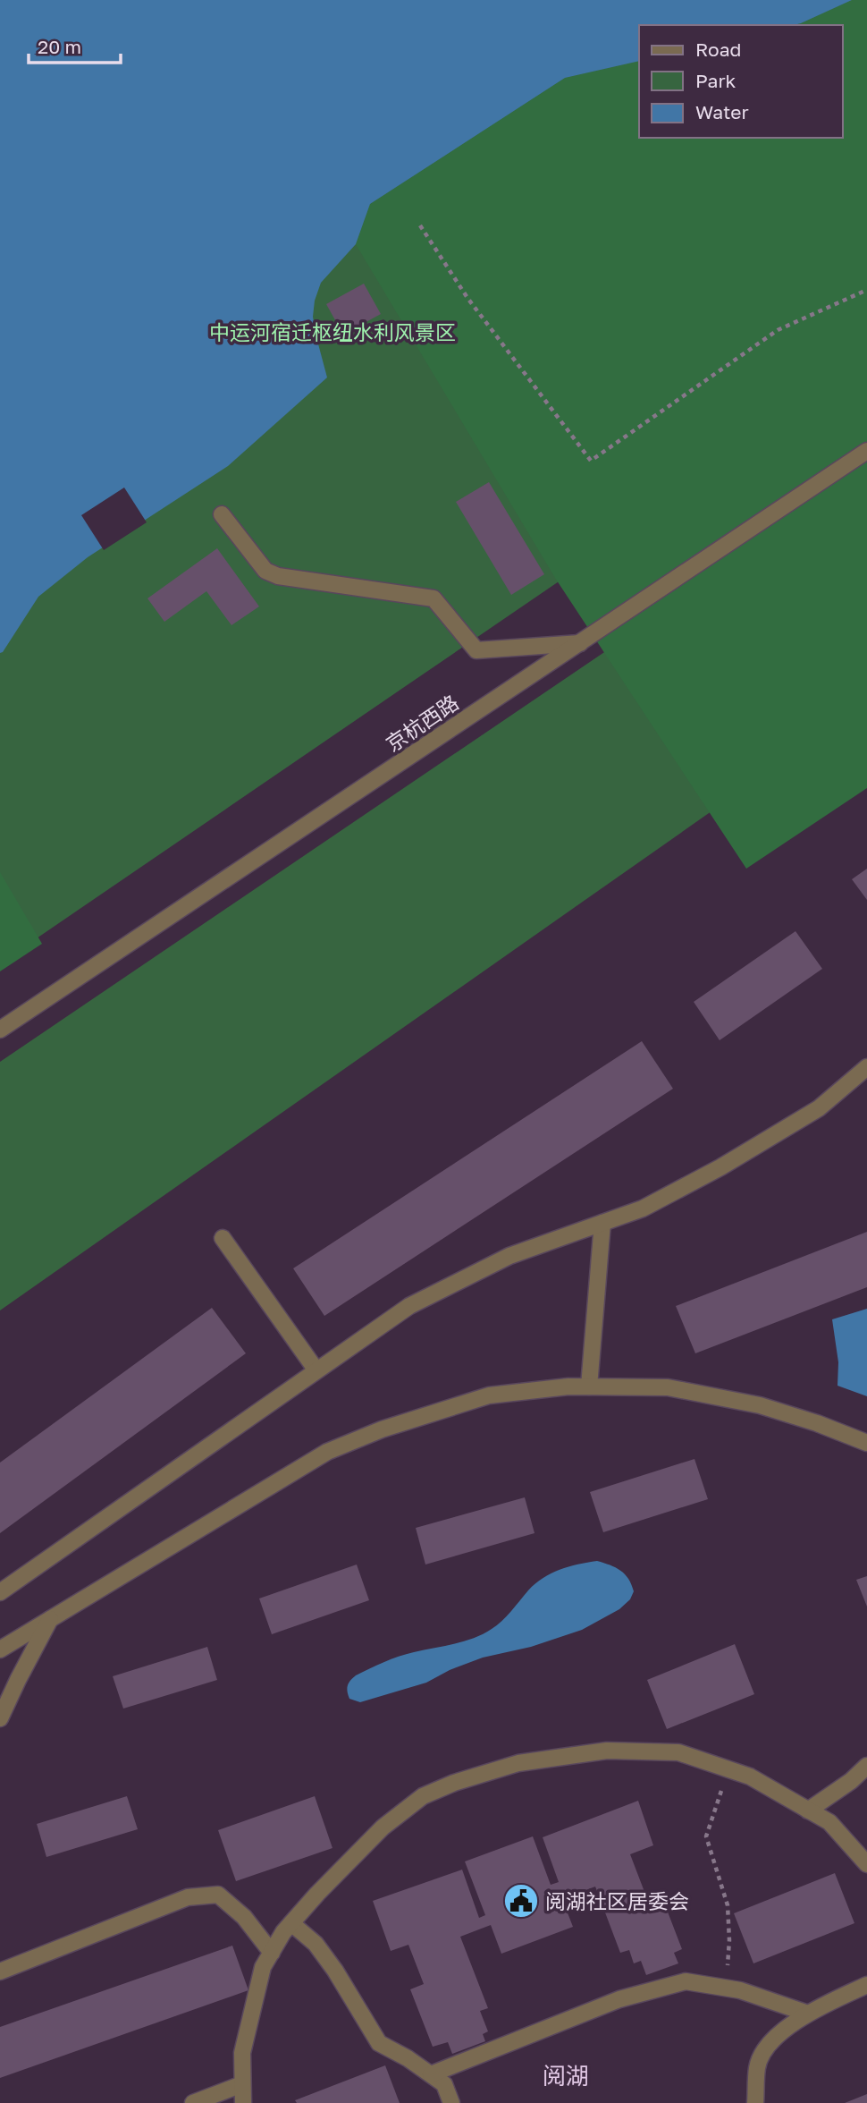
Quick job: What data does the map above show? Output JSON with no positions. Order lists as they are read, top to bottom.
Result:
{
  "streets": {
    "street": ["京杭西路"]
  },
  "districts": ["阅湖"],
  "parks": ["中运河宿迁枢纽水利风景区"],
  "places": {
    "public building": ["阅湖社区居委会"]
  },
  "legend": ["Road", "Park", "Water"],
  "scale_bar": "20 m"
}
